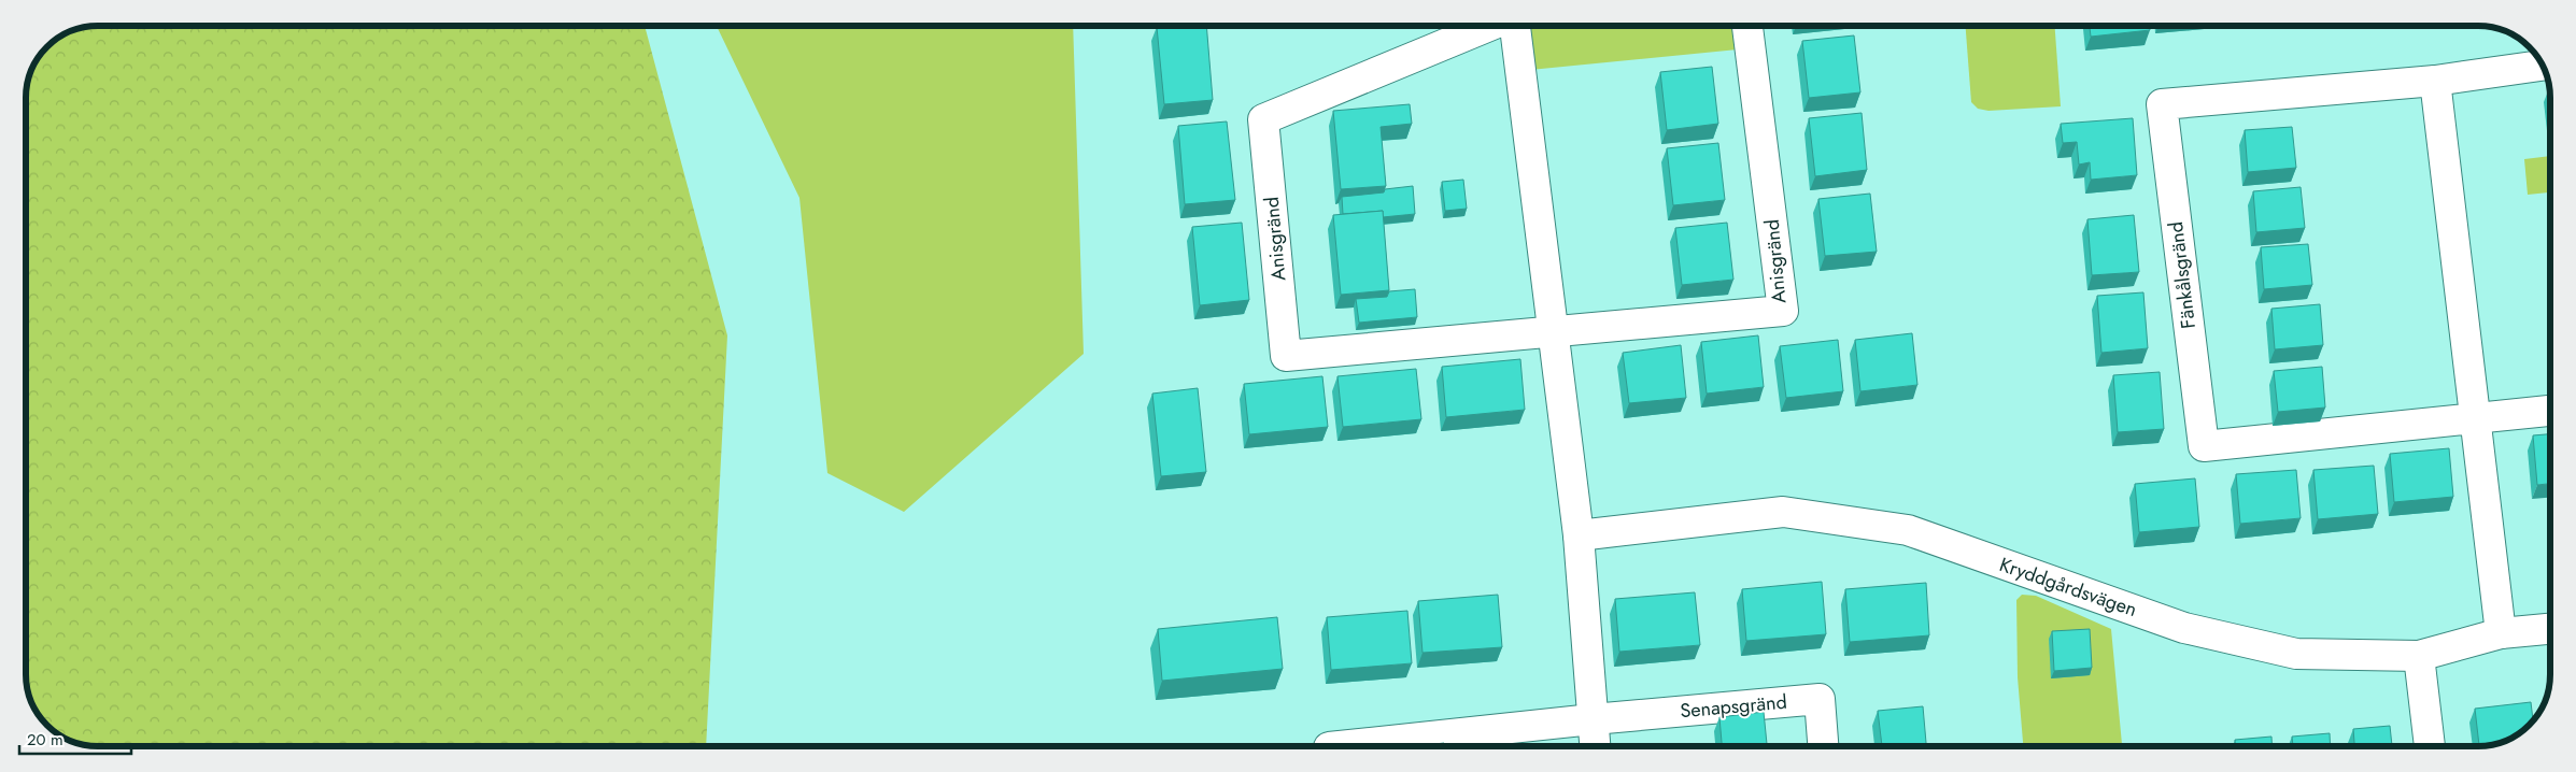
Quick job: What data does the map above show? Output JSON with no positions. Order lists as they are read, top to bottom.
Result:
{
  "streets": {
    "street": [
      "Anisgränd",
      "Fänkålsgränd",
      "Kryddgårdsvägen",
      "Senapsgränd"
    ]
  },
  "scale_bar": "20 m"
}
